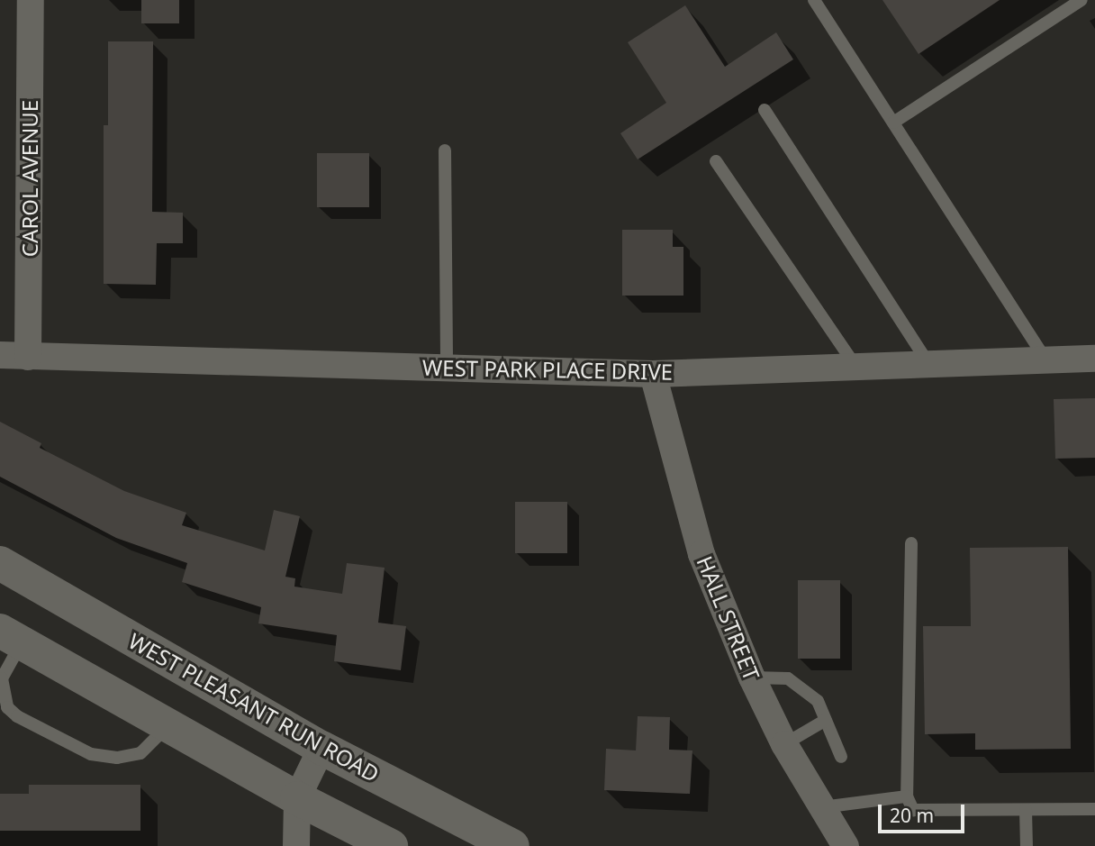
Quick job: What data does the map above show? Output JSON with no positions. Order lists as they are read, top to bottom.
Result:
{
  "streets": {
    "main road": ["WEST PLEASANT RUN ROAD"],
    "street": ["CAROL AVENUE", "WEST PARK PLACE DRIVE", "HALL STREET"]
  },
  "crossings": [
    ["CAROL AVENUE", "WEST PARK PLACE DRIVE"],
    ["WEST PARK PLACE DRIVE", "HALL STREET"]
  ],
  "scale_bar": "20 m"
}
